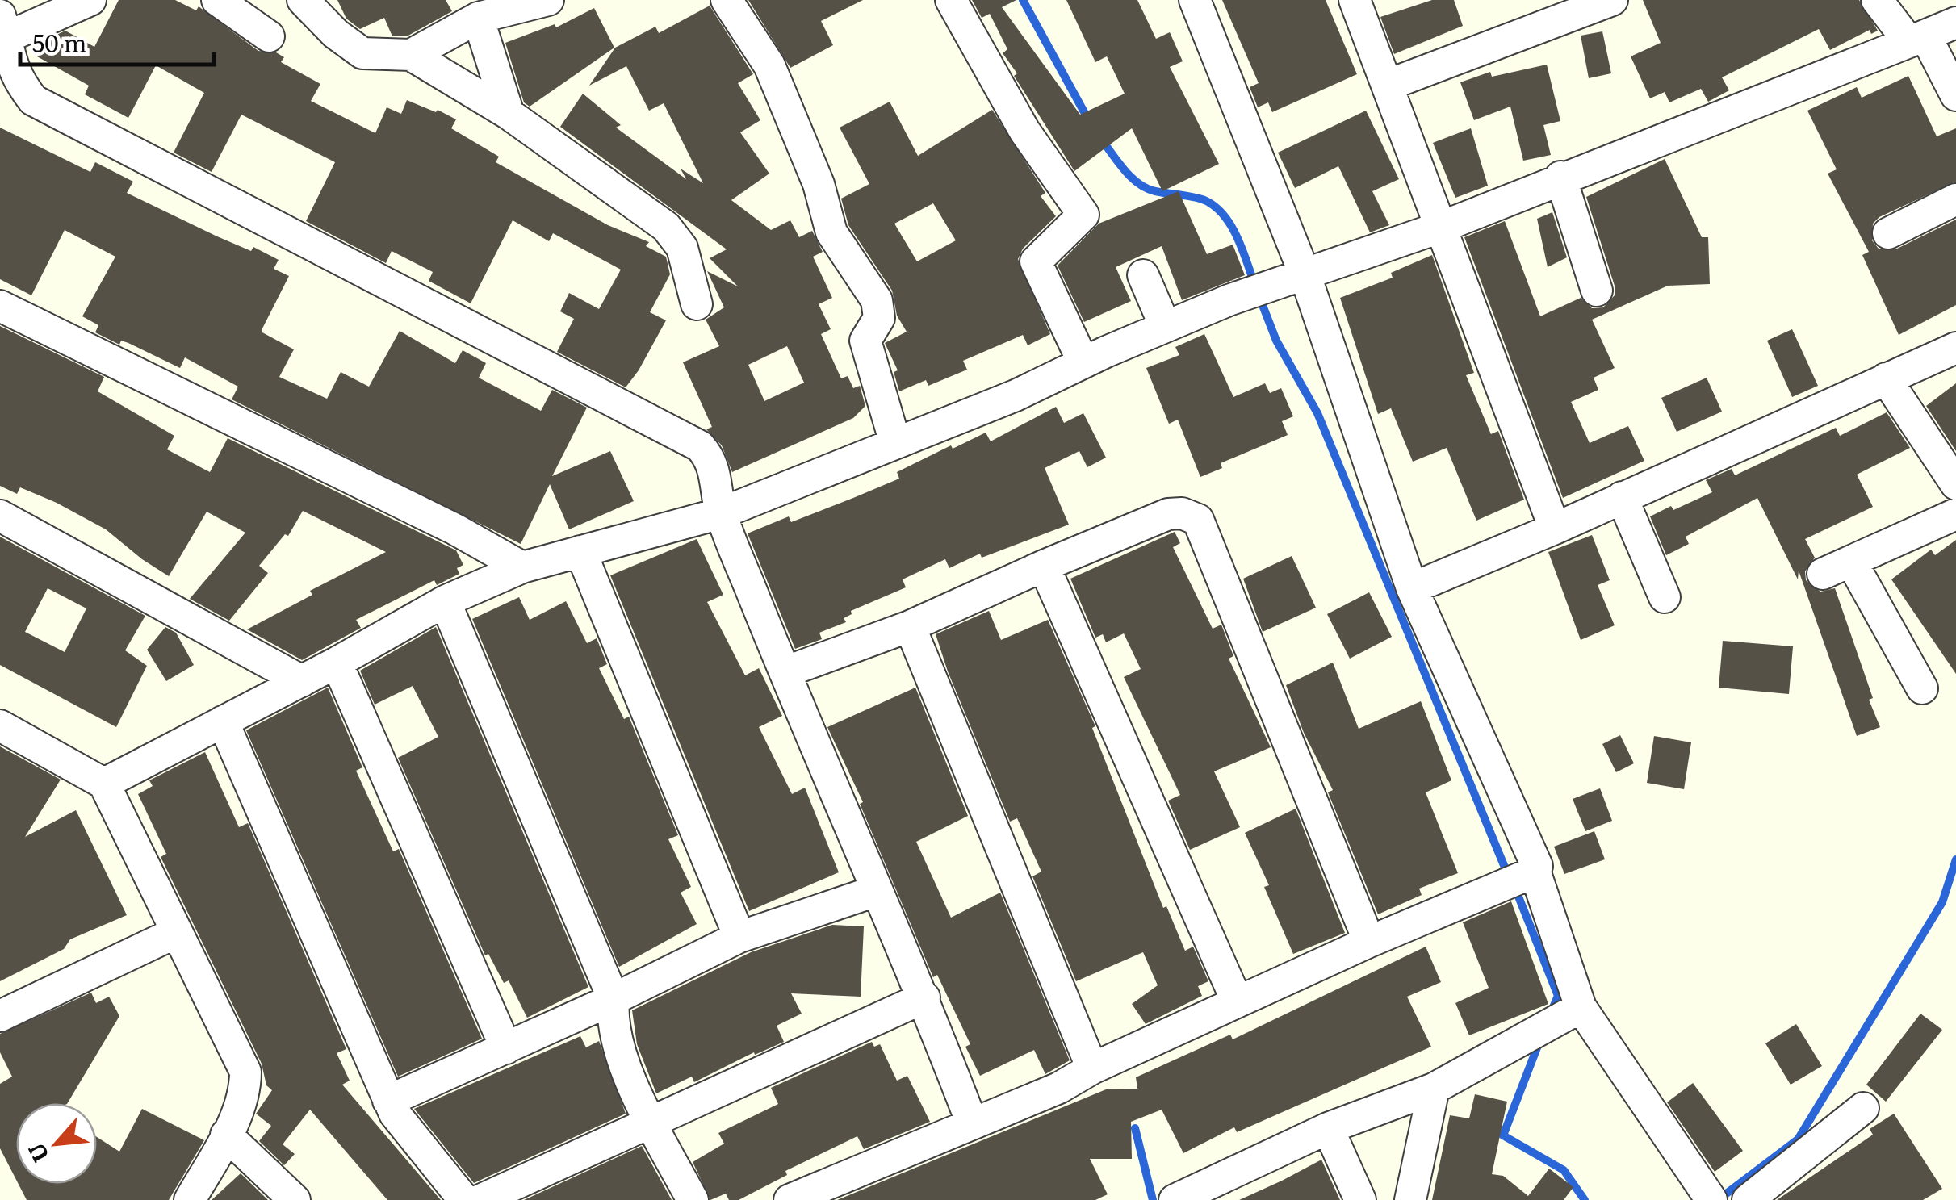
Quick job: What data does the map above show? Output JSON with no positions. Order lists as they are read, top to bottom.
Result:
{
  "scale_bar": "50 m",
  "north": "bottom left"
}
